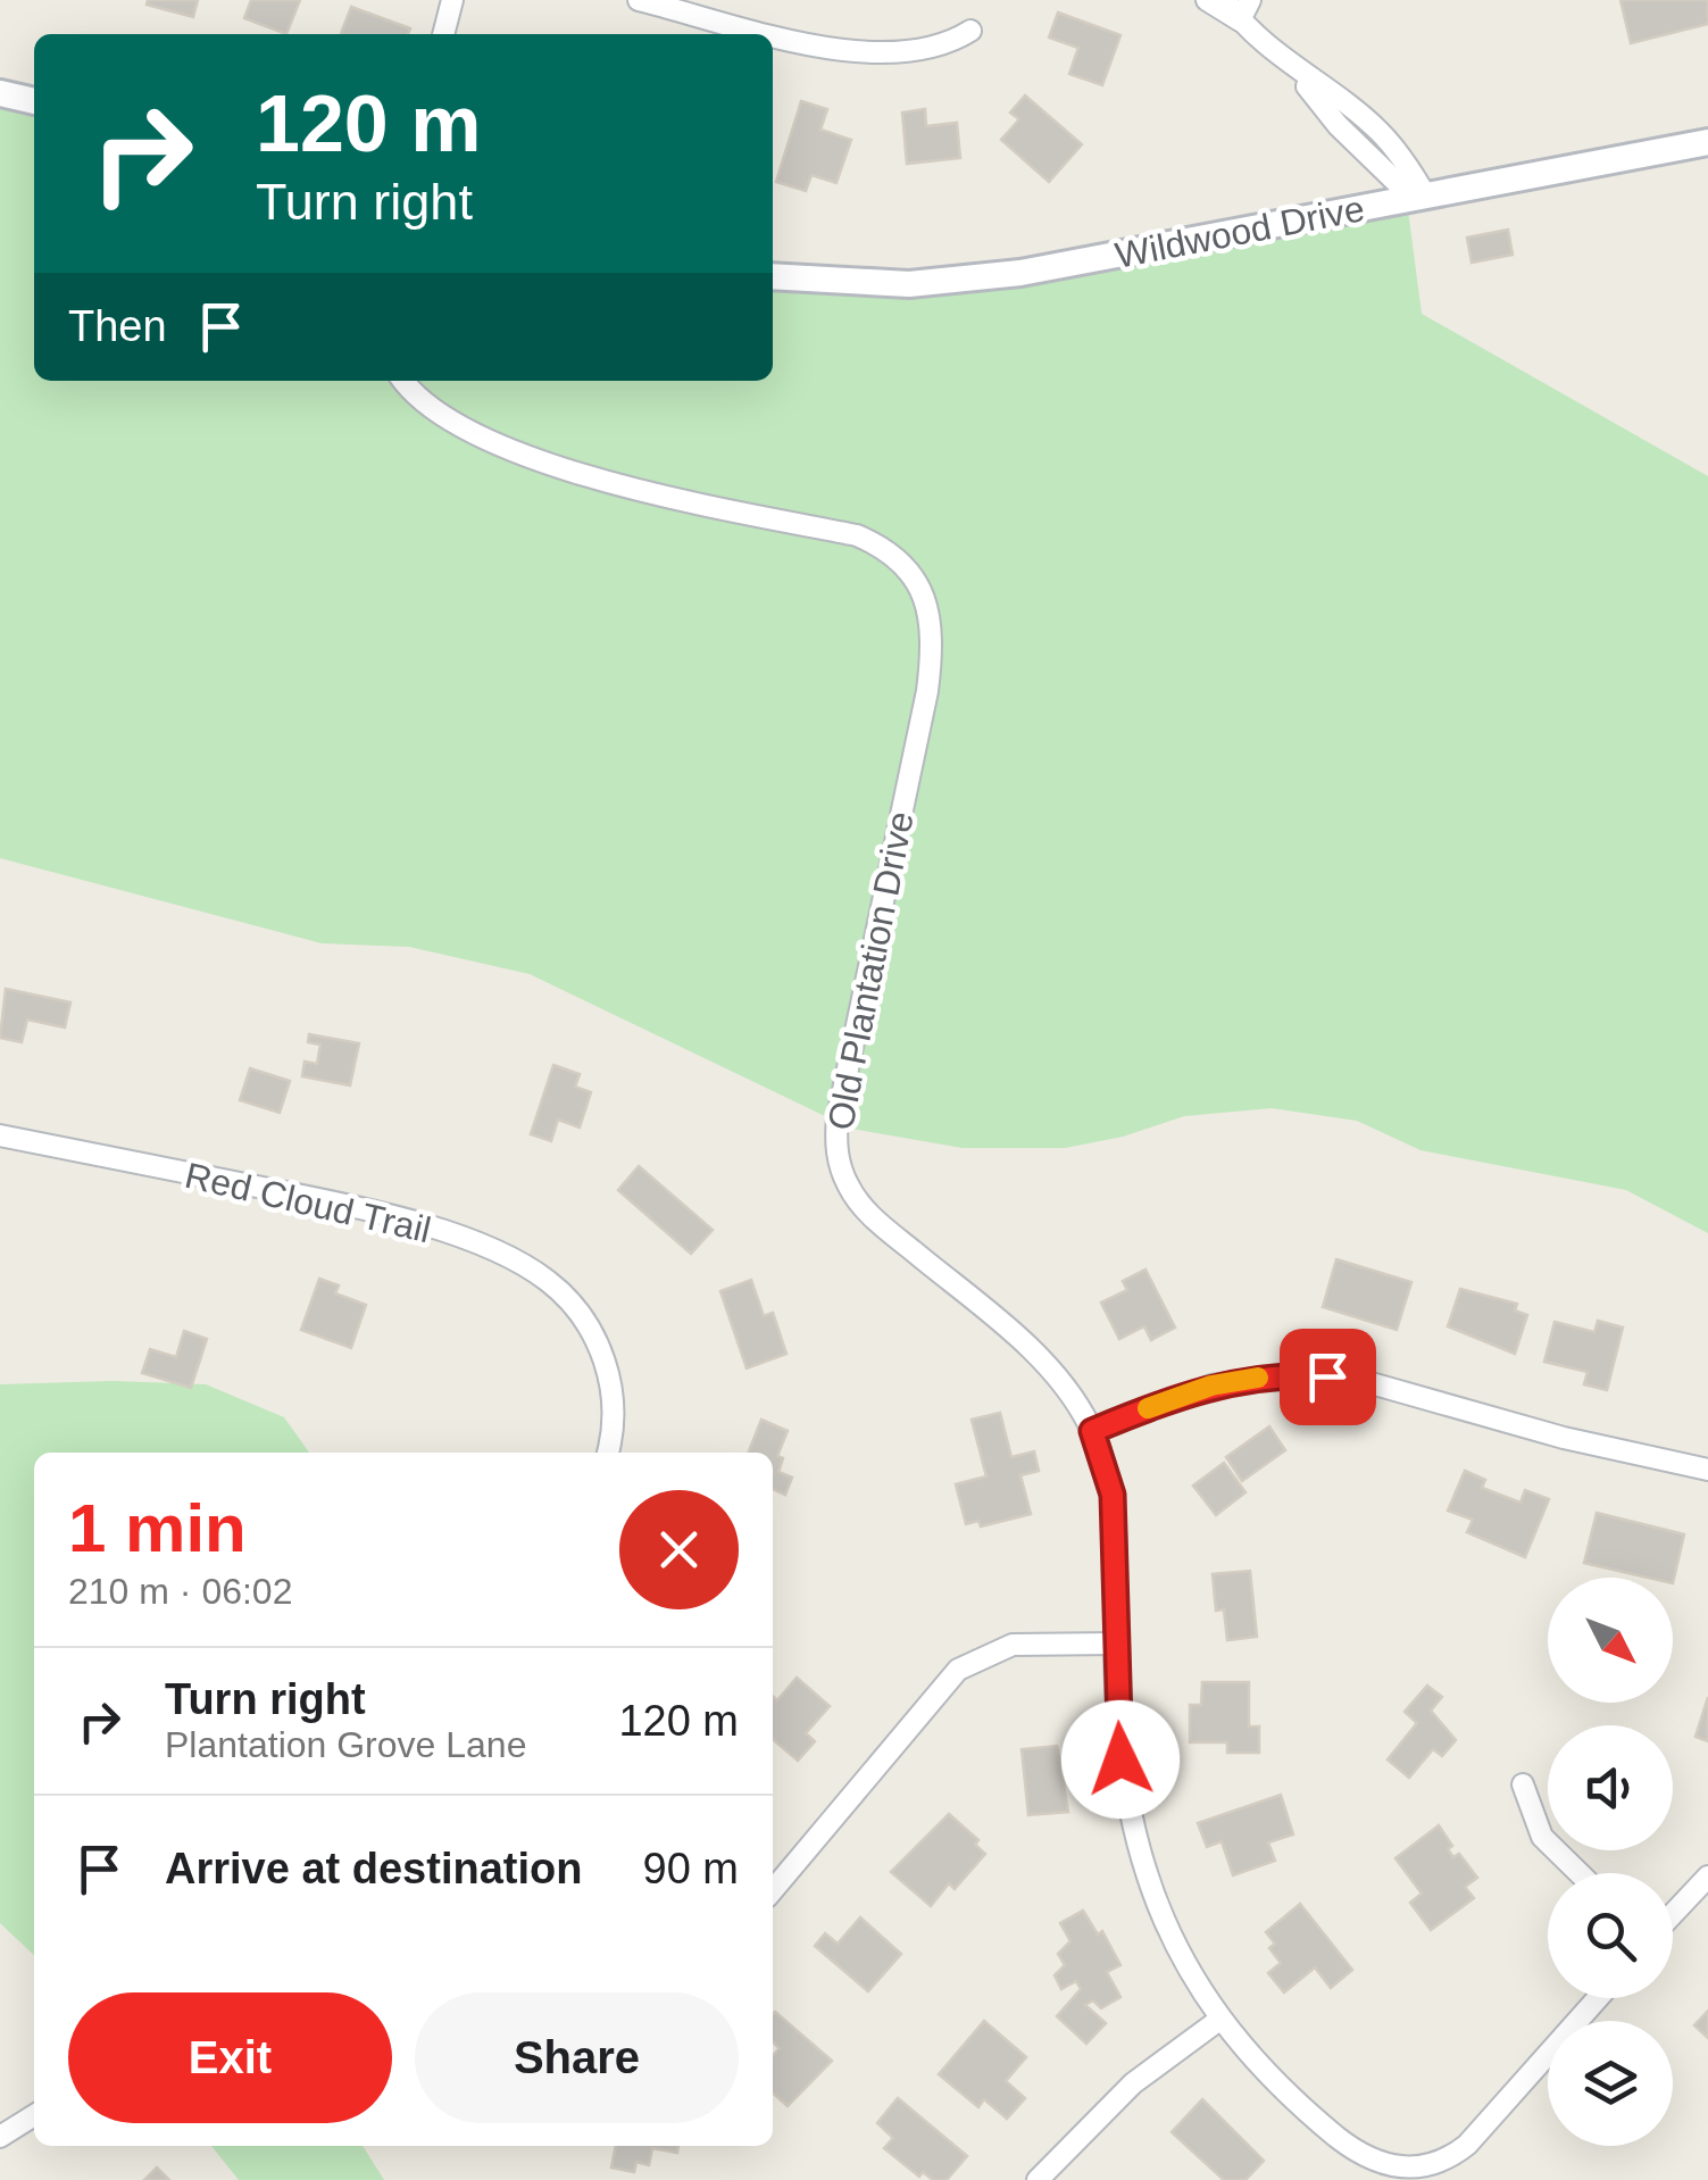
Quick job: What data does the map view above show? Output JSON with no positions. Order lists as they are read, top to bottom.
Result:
{
  "streets": {
    "street": ["Wildwood Drive", "Old Plantation Drive", "Red Cloud Trail"]
  },
  "north": "bottom right",
  "page": {
    "turn": ["120 m", "Turn right"],
    "then": "Then",
    "heading": ["1 min", "210 m · 06:02"],
    "list": [
      {
        "name": "Turn right",
        "note": "Plantation Grove Lane",
        "value": "120 m"
      },
      {
        "name": "Arrive at destination",
        "value": "90 m"
      }
    ],
    "buttons": ["Exit", "Share"]
  }
}
